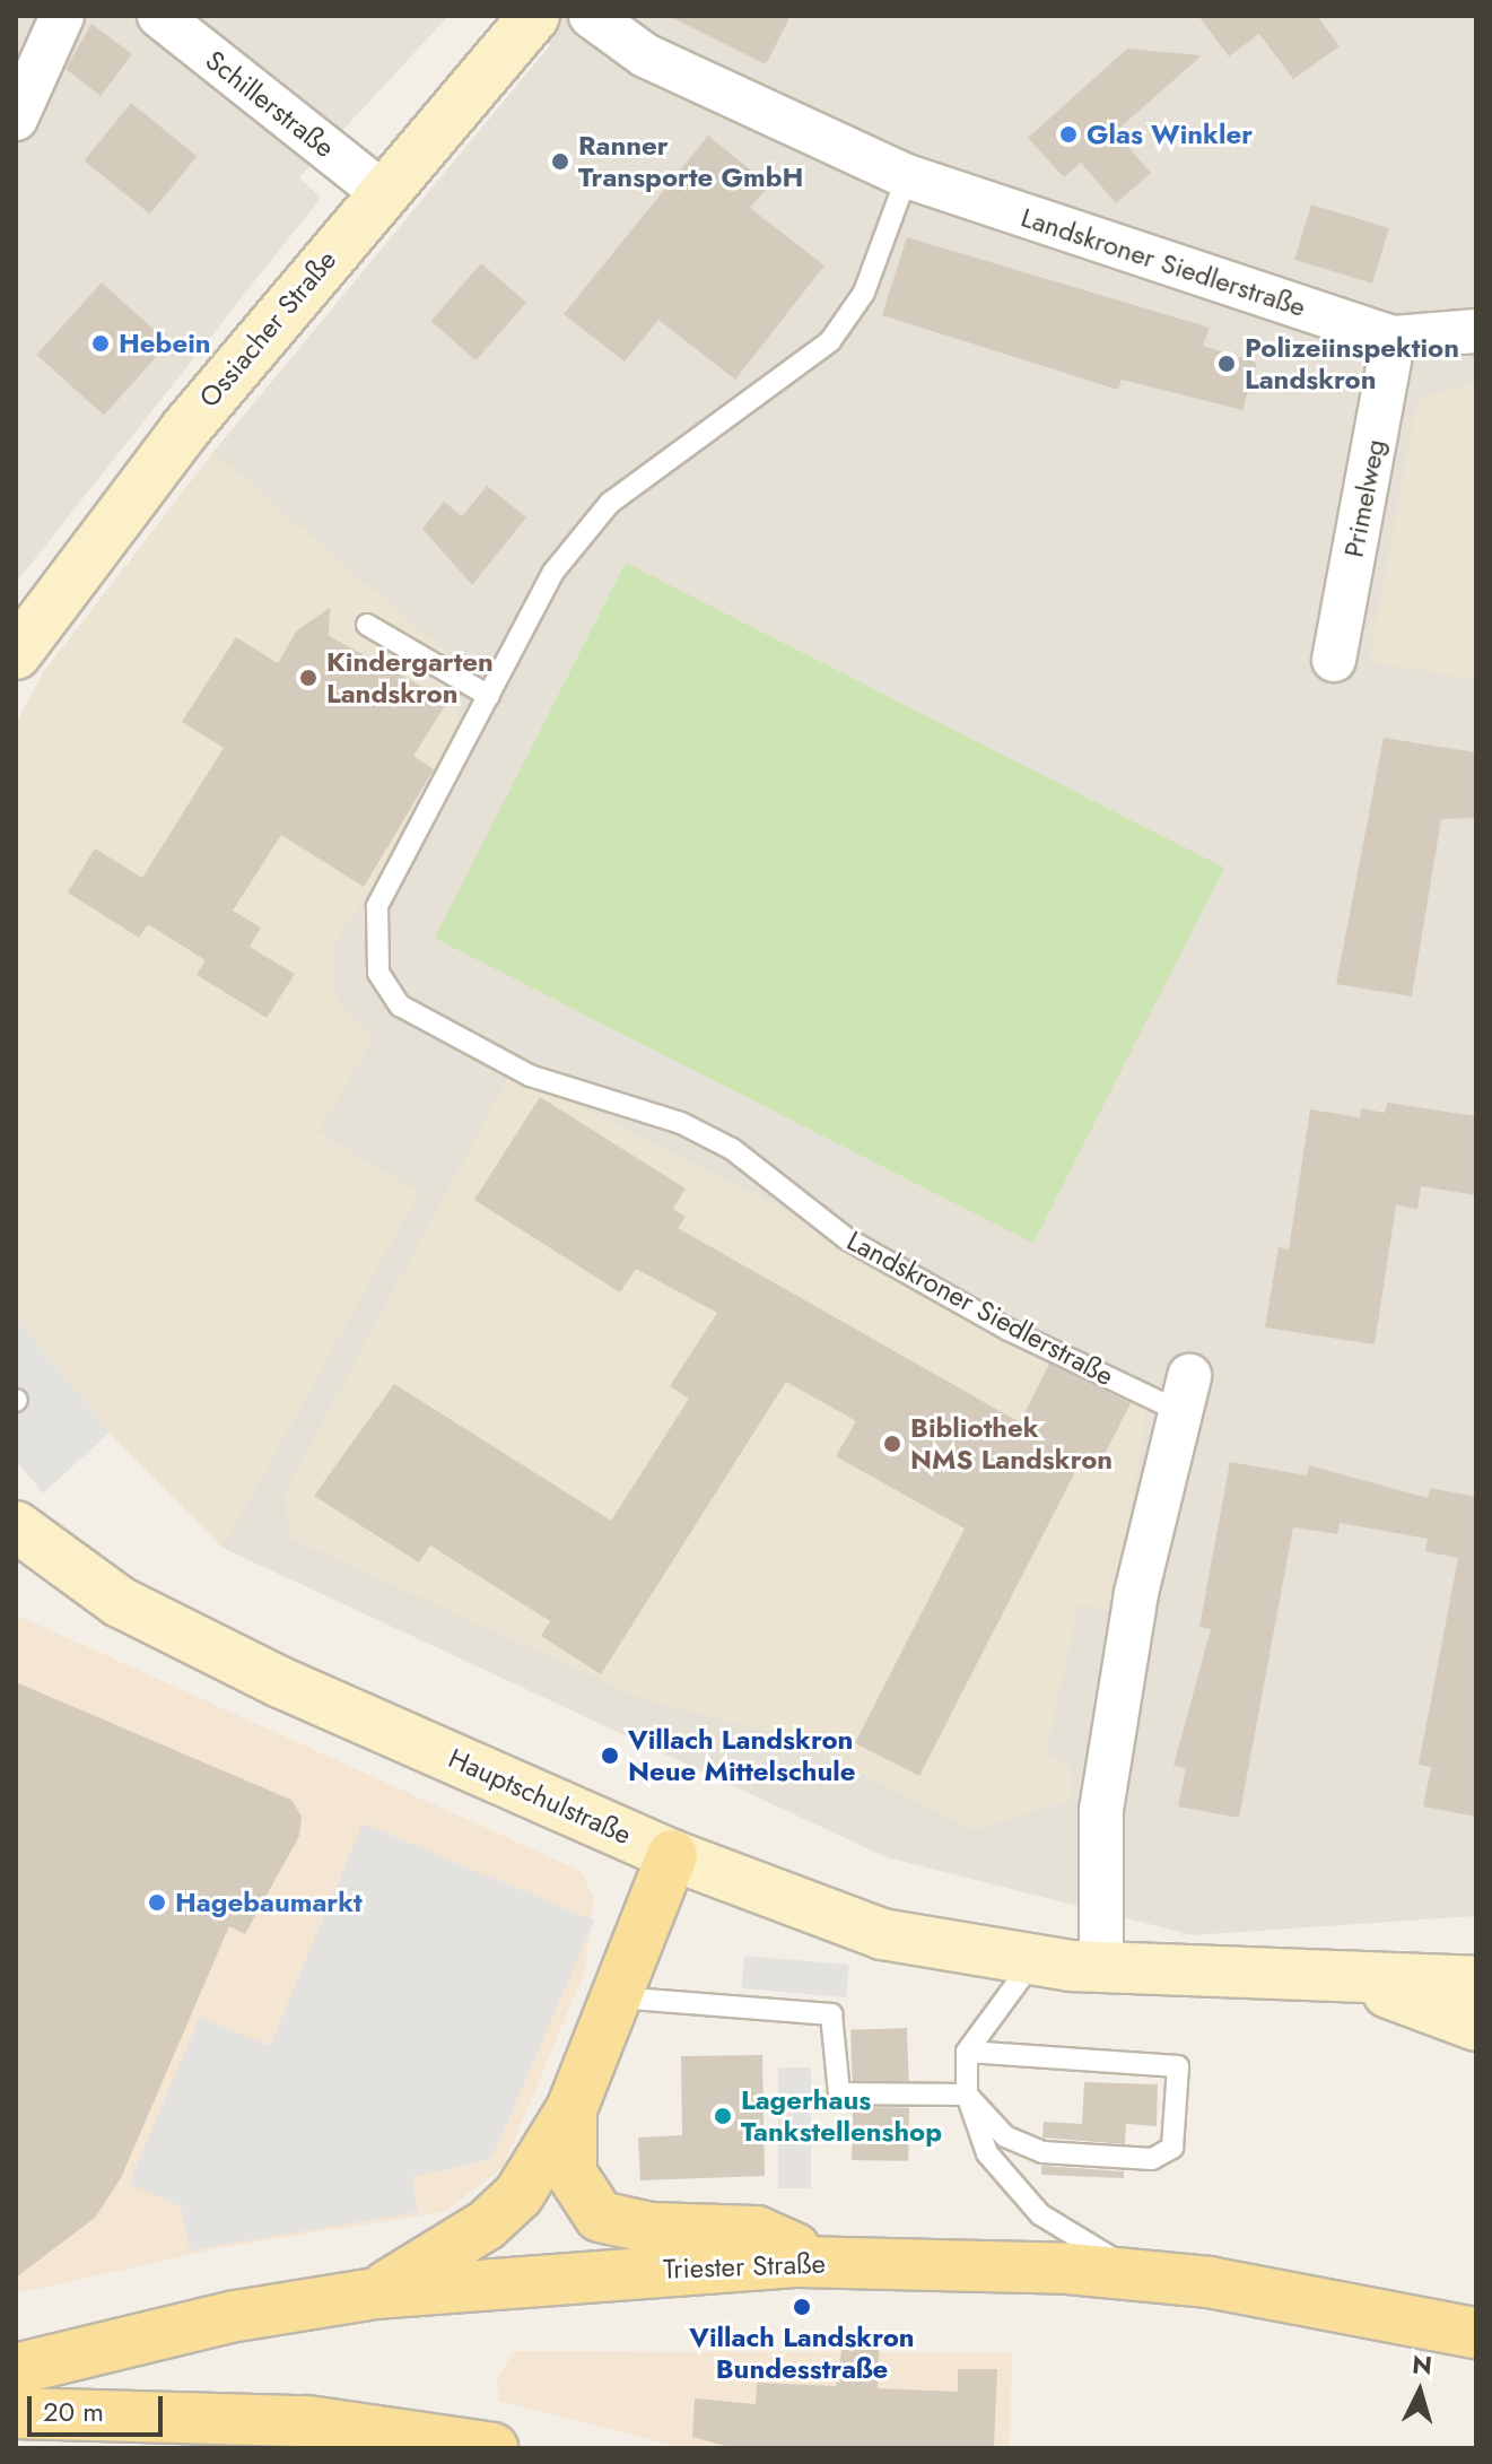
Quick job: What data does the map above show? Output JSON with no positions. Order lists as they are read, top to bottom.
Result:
{
  "streets": {
    "main road": ["Ossiacher Straße", "Hauptschulstraße", "Triester Straße"],
    "street": ["Schillerstraße", "Landskroner Siedlerstraße", "Primelweg"]
  },
  "crossings": [
    ["Schillerstraße", "Ossiacher Straße"],
    ["Landskroner Siedlerstraße", "Primelweg"]
  ],
  "places": [
    "Glas Winkler",
    "Ranner Transporte GmbH",
    "Hebein",
    "Polizeiinspektion Landskron",
    "Kindergarten Landskron",
    "Bibliothek NMS Landskron",
    "Villach Landskron Neue Mittelschule",
    "Hagebaumarkt",
    "Lagerhaus Tankstellenshop",
    "Villach Landskron Bundesstraße"
  ],
  "scale_bar": "20 m",
  "north": "top"
}
